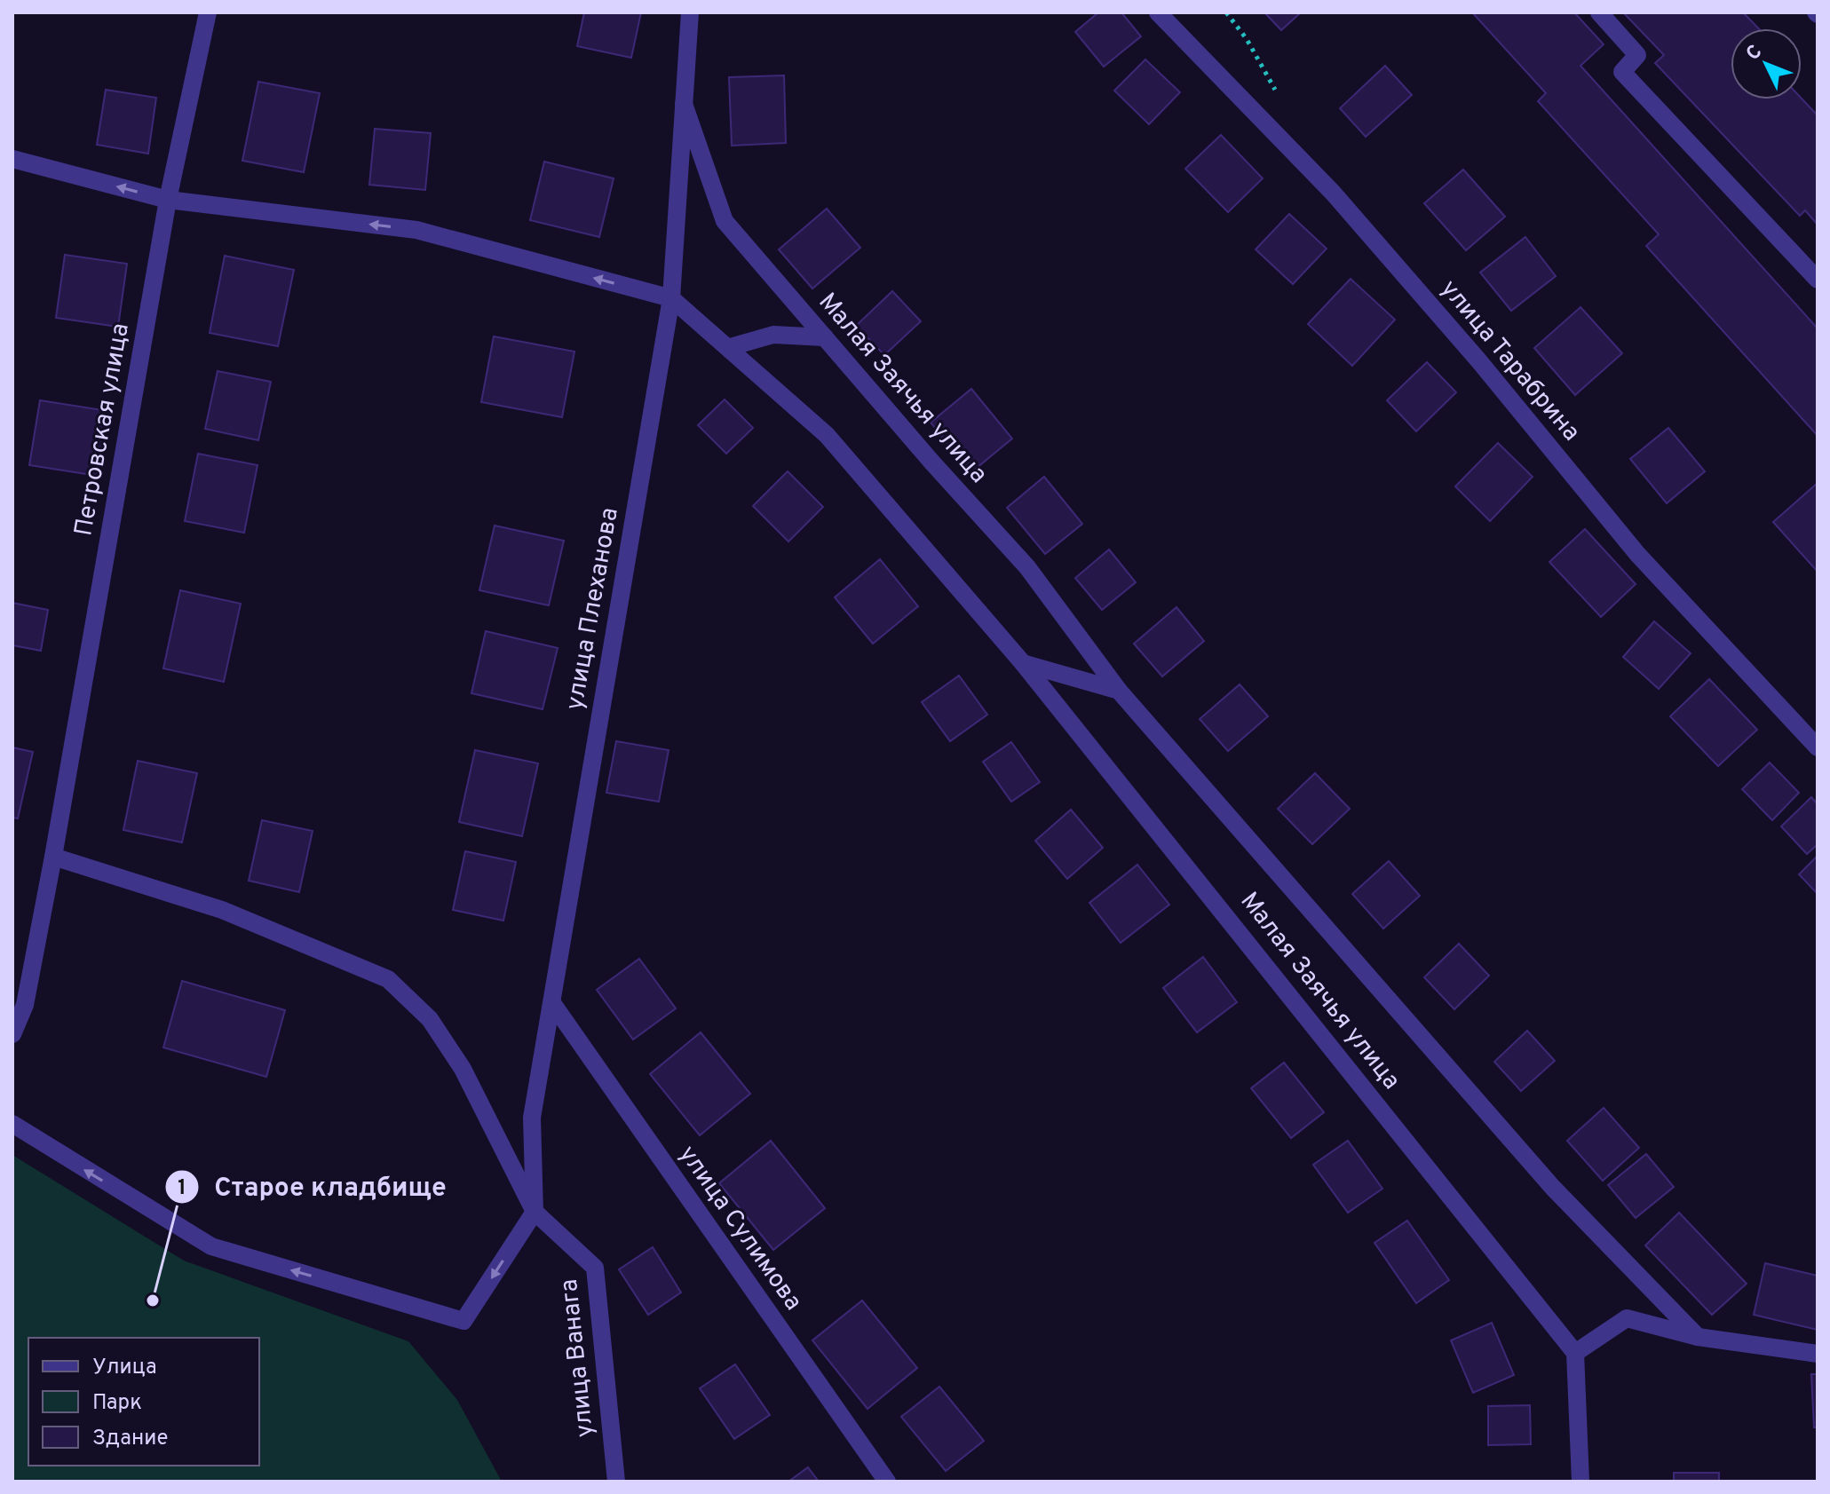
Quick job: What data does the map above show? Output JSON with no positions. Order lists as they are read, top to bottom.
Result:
{
  "streets": {
    "street": [
      "улица Тарабрина",
      "Малая Заячья улица",
      "Петровская улица",
      "улица Плеханова",
      "улица Сулимова",
      "улица Ванага"
    ]
  },
  "crossings": [
    ["Малая Заячья улица", "улица Плеханова"],
    ["улица Плеханова", "улица Сулимова"],
    ["улица Плеханова", "улица Ванага"]
  ],
  "places": ["Старое кладбище"],
  "legend": ["Улица", "Парк", "Здание"],
  "north": "top left"
}
